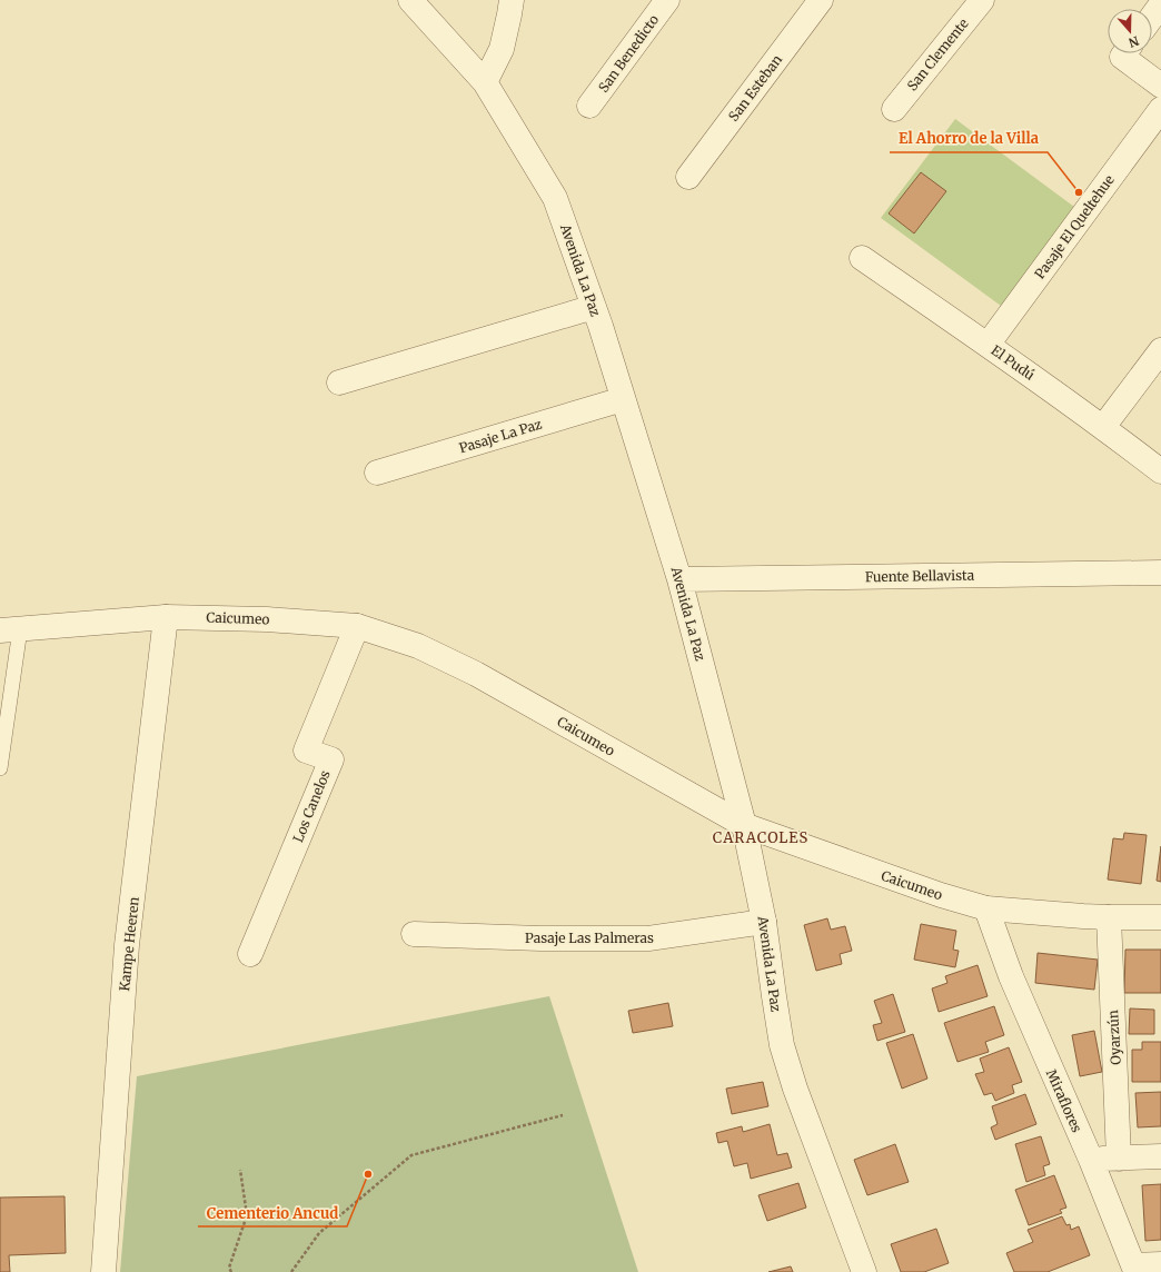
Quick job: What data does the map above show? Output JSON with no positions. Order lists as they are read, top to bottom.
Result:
{
  "streets": {
    "street": [
      "San Benedicto",
      "San Clemente",
      "San Esteban",
      "Pasaje El Queltehue",
      "Avenida La Paz",
      "El Pudú",
      "Pasaje La Paz",
      "Fuente Bellavista",
      "Caicumeo",
      "Los Canelos",
      "Pasaje Las Palmeras",
      "Kampe Heeren",
      "Oyarzún",
      "Miraflores"
    ]
  },
  "crossings": [
    ["Pasaje El Queltehue", "El Pudú"],
    ["Avenida La Paz", "Pasaje La Paz"],
    ["Avenida La Paz", "Fuente Bellavista"],
    ["Avenida La Paz", "Caicumeo"],
    ["Avenida La Paz", "Pasaje Las Palmeras"],
    ["Caicumeo", "Los Canelos"],
    ["Caicumeo", "Kampe Heeren"],
    ["Caicumeo", "Oyarzún"],
    ["Caicumeo", "Miraflores"]
  ],
  "districts": ["CARACOLES"],
  "places": ["El Ahorro de la Villa", "Cementerio Ancud"],
  "north": "bottom"
}
